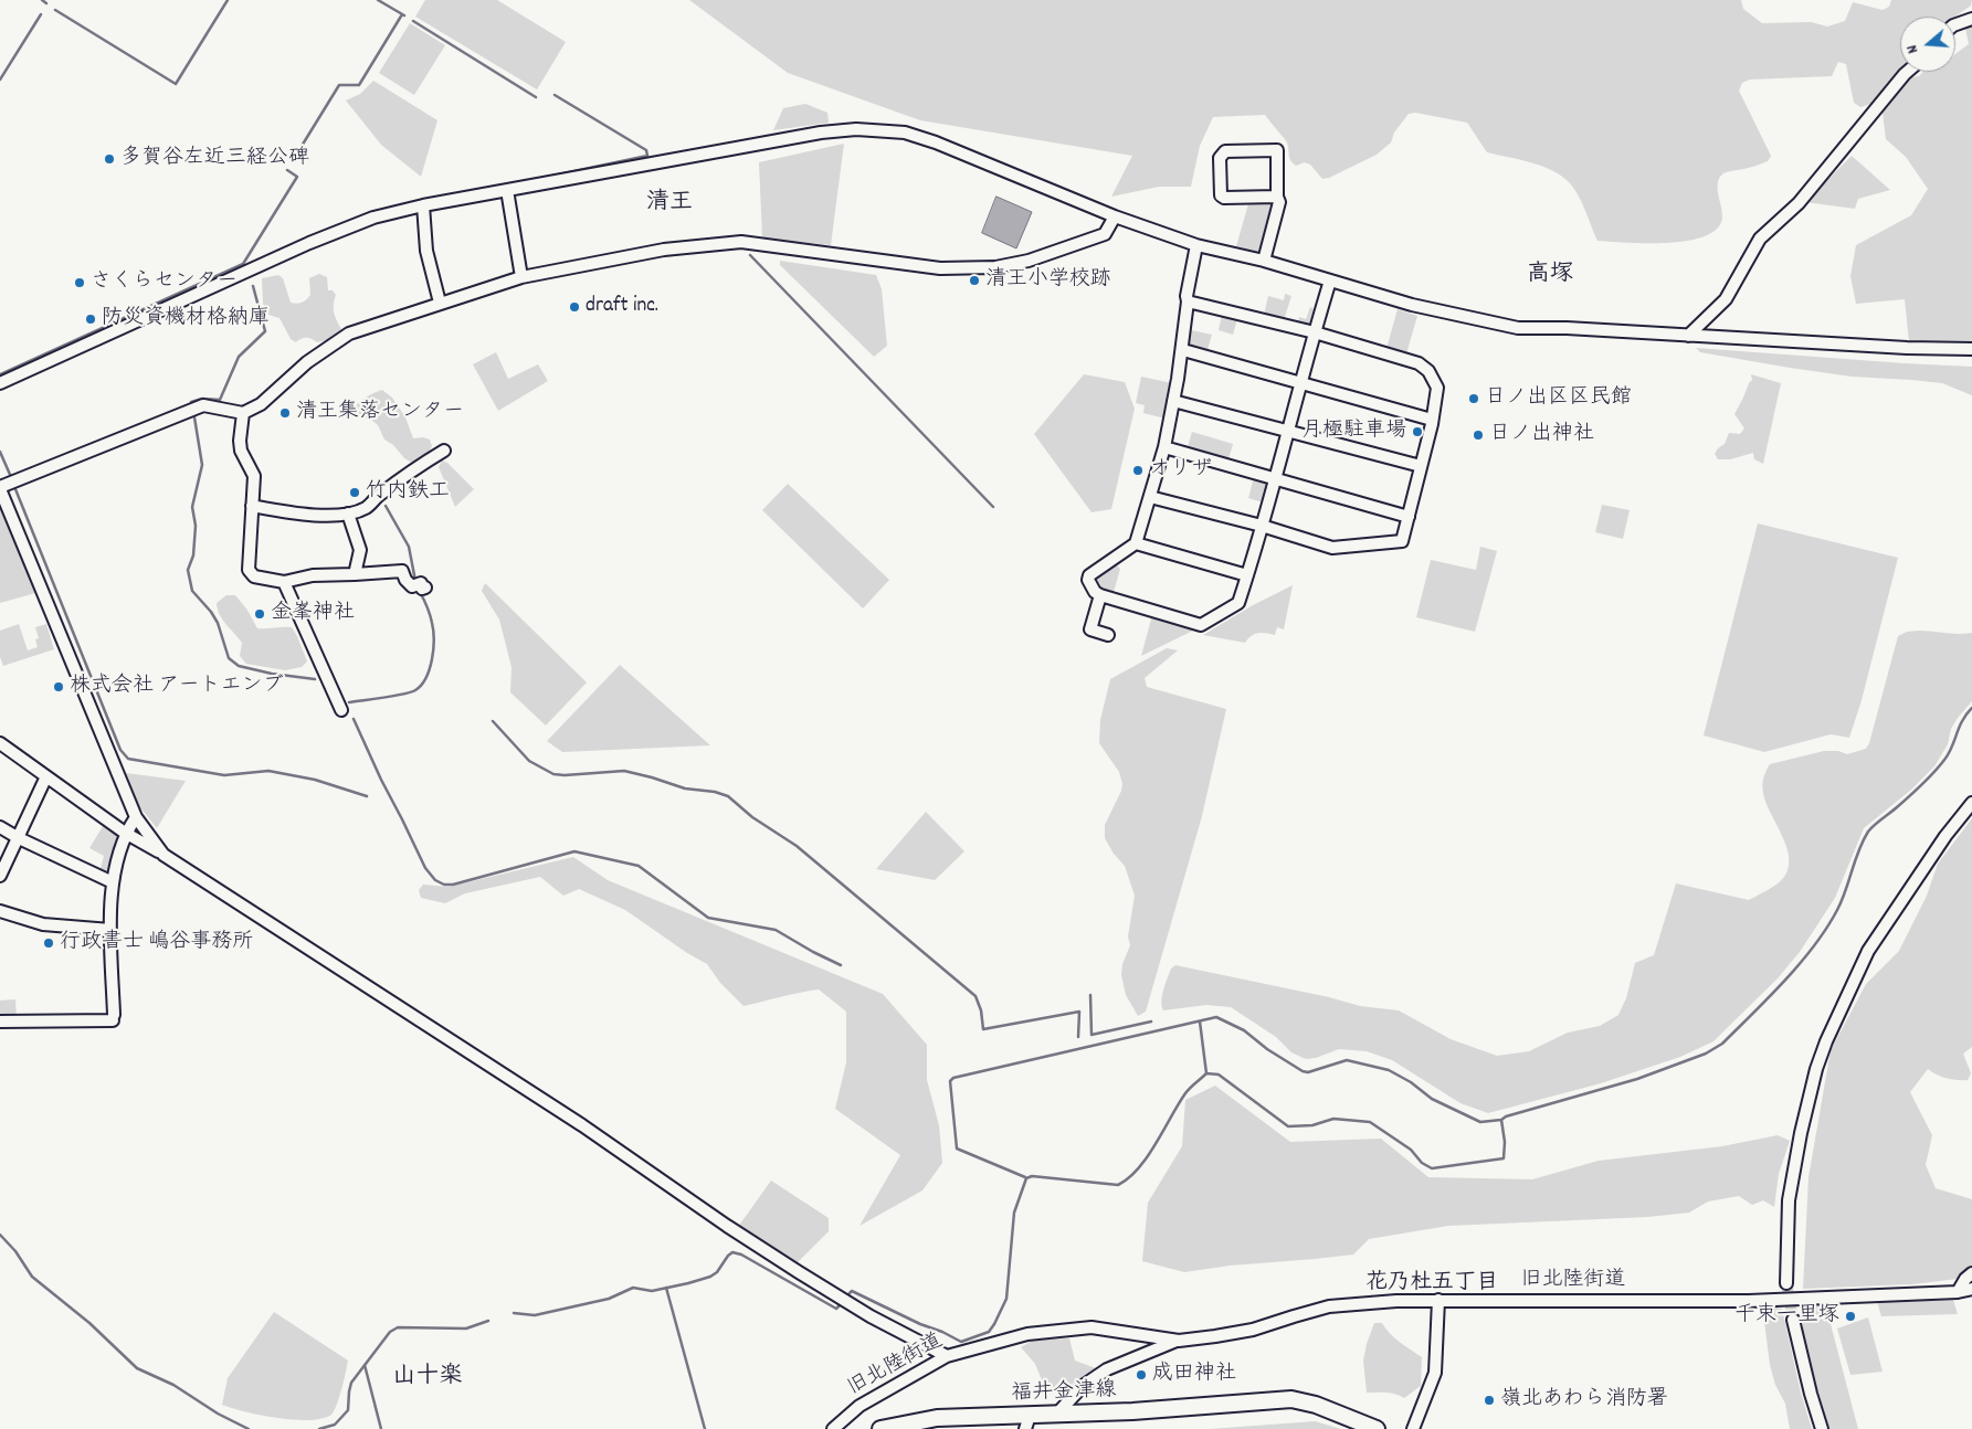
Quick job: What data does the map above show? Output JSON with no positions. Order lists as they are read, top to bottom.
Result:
{
  "streets": {
    "main road": ["福井金津線"],
    "street": ["旧北陸街道"]
  },
  "crossings": [
    ["旧北陸街道", "福井金津線"]
  ],
  "districts": [
    "清王",
    "高塚",
    "花乃杜五丁目",
    "山十楽"
  ],
  "places": [
    "多賀谷左近三経公碑",
    "清王小学校跡",
    "さくらセンター",
    "draft inc.",
    "防災資機材格納庫",
    "日ノ出区区民館",
    "清王集落センター",
    "月極駐車場",
    "日ノ出神社",
    "オリザ",
    "竹内鉄工",
    "金峯神社",
    "株式会社 アートエンブ",
    "行政書士 嶋谷事務所",
    "千束一里塚",
    "成田神社",
    "嶺北あわら消防署"
  ],
  "north": "left"
}
